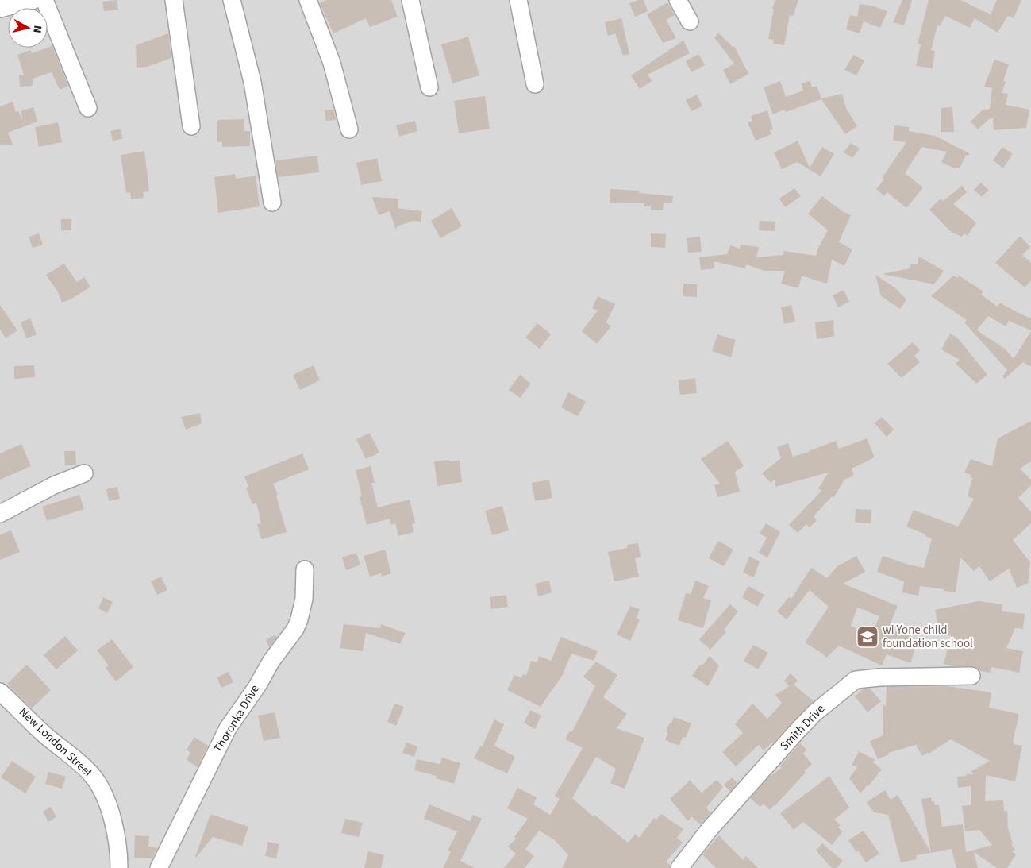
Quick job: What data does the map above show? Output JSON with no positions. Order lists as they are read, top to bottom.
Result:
{
  "streets": {
    "street": ["Thoronka Drive", "Smith Drive", "New London Street"]
  },
  "places": {
    "school or university": ["wi Yone child foundation school"]
  },
  "north": "right"
}
